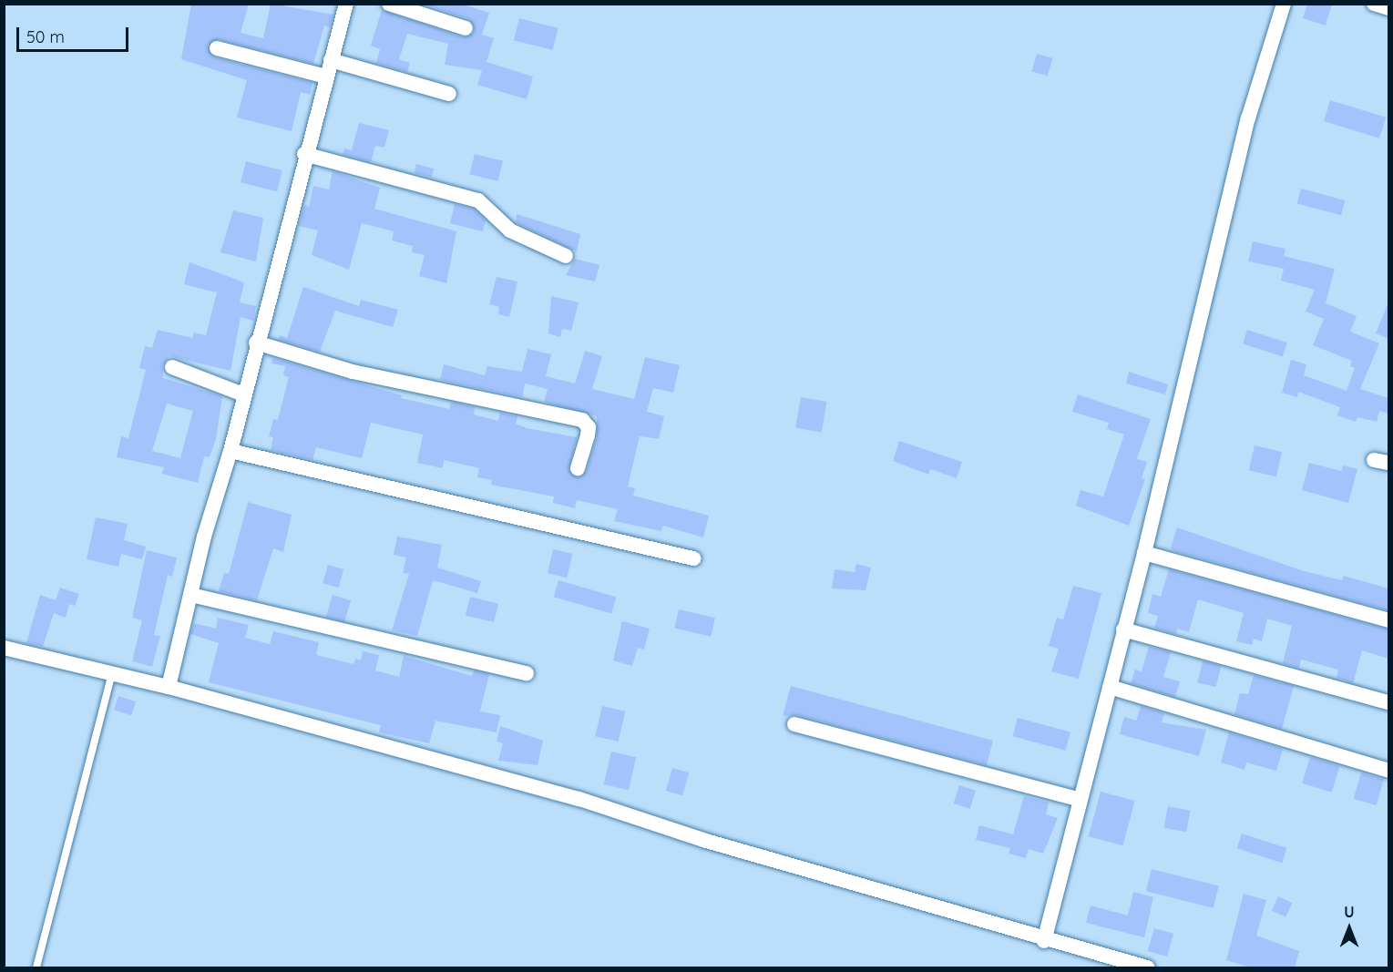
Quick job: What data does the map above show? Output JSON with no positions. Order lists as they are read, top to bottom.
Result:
{
  "scale_bar": "50 m",
  "north": "top"
}
